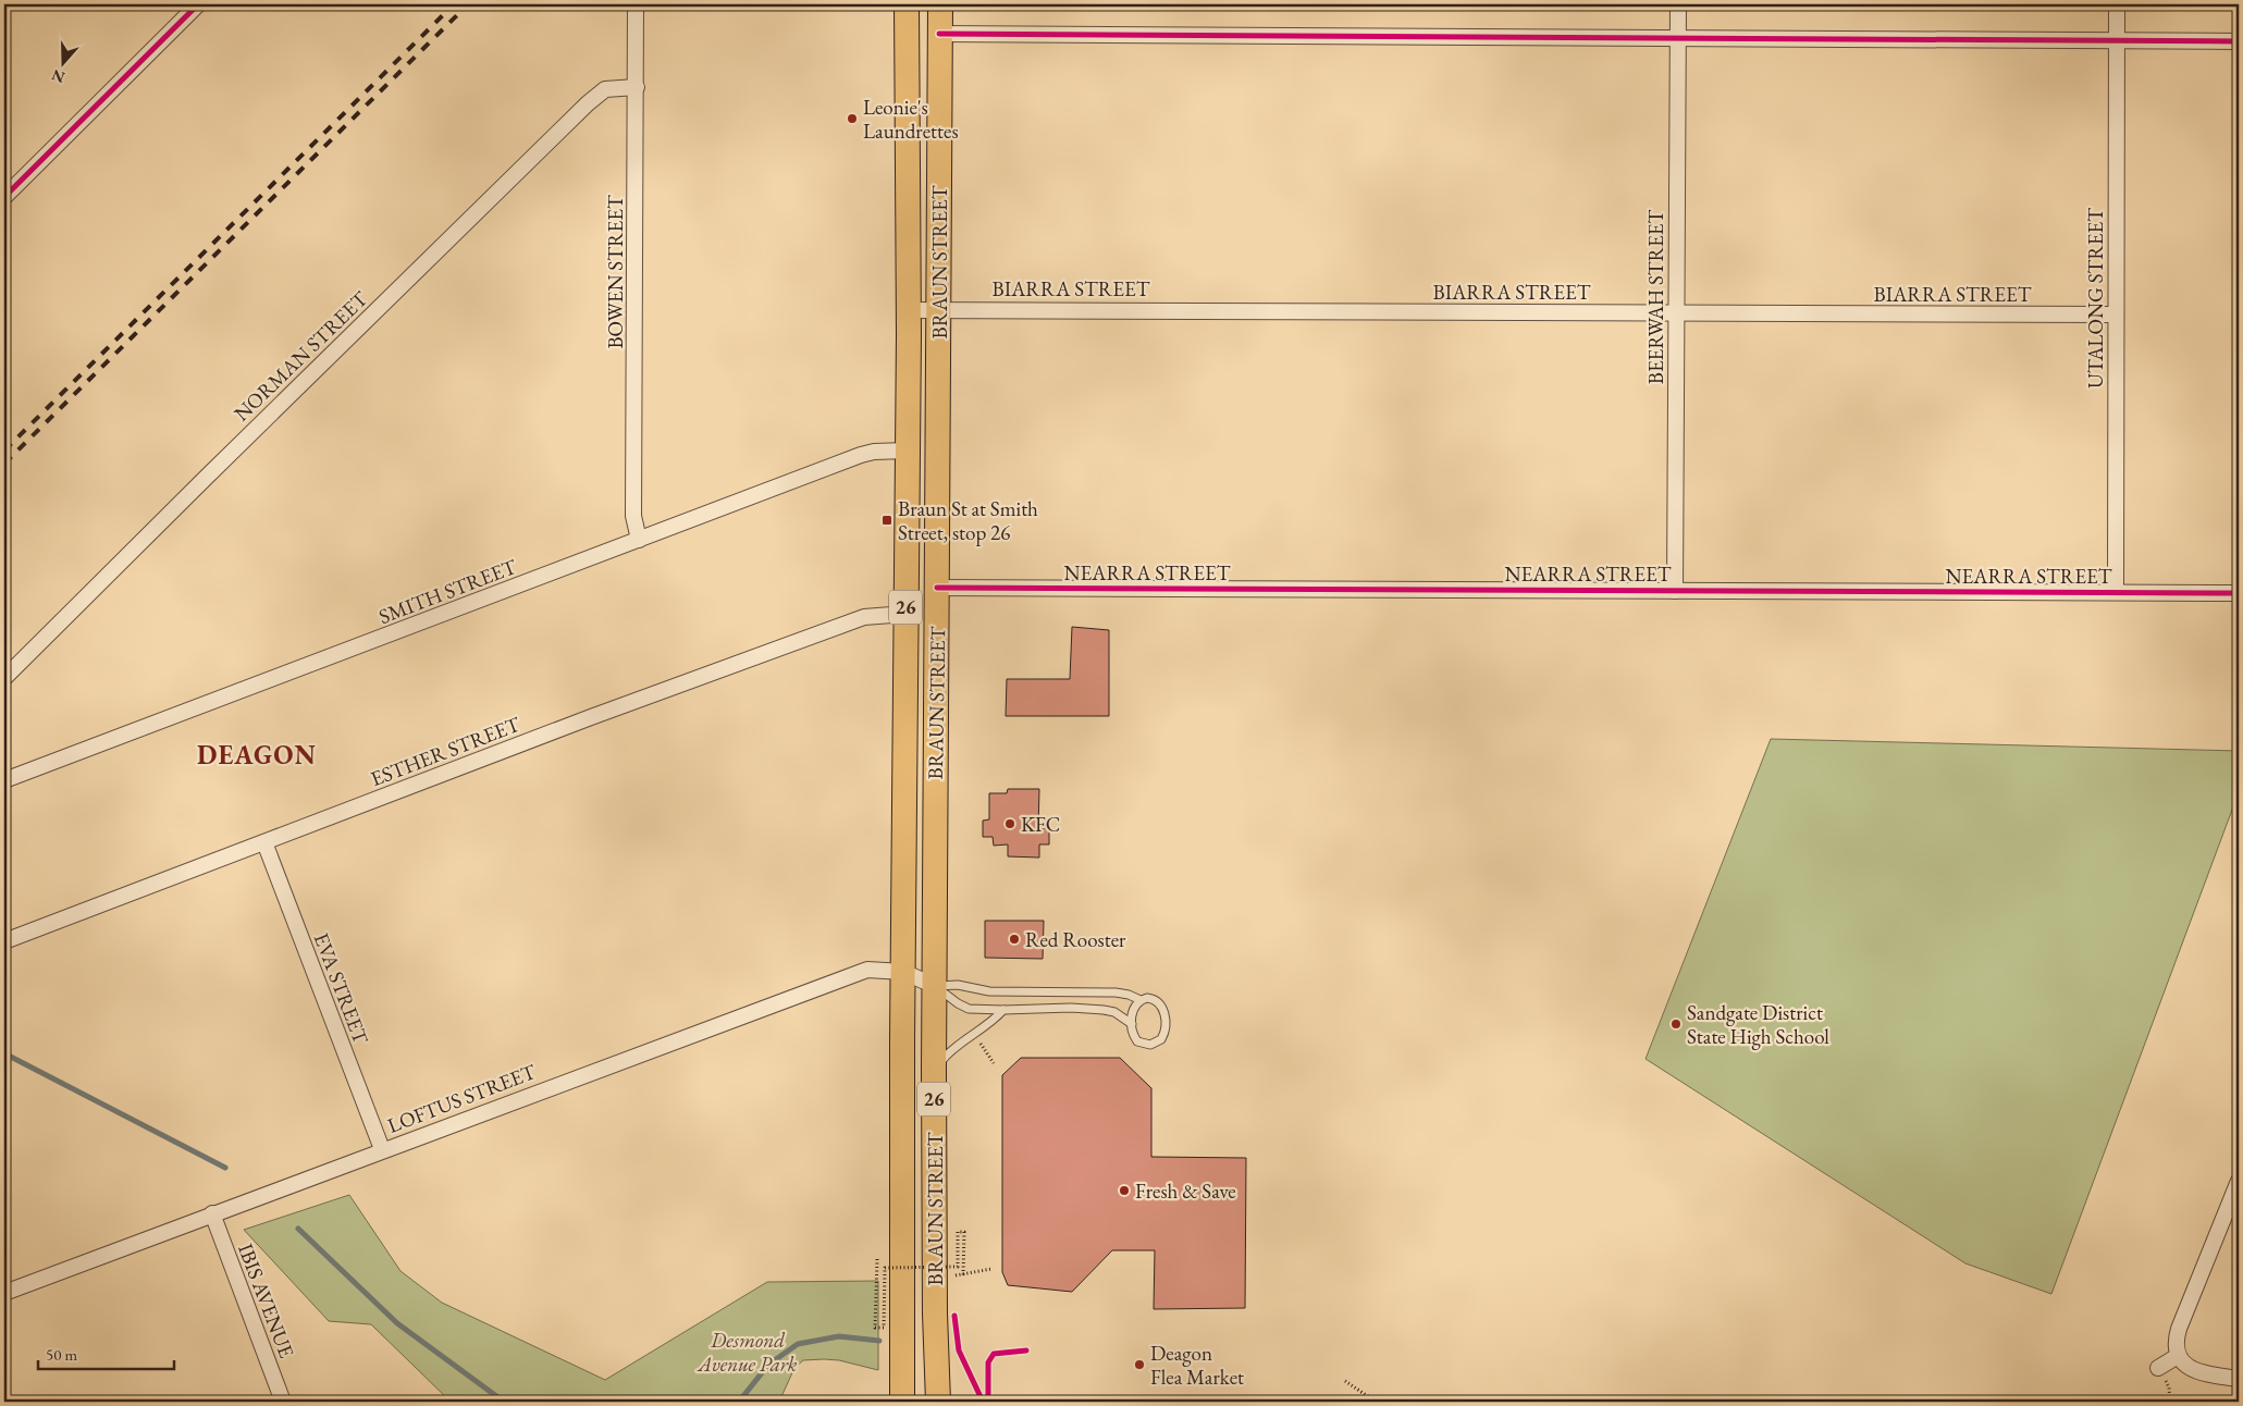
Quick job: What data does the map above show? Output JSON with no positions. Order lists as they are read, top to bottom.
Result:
{
  "streets": {
    "highway": ["BRAUN STREET", "26"],
    "street": [
      "BOWEN STREET",
      "BIARRA STREET",
      "BEERWAH STREET",
      "UTALONG STREET",
      "NORMAN STREET",
      "NEARRA STREET",
      "SMITH STREET",
      "ESTHER STREET",
      "EVA STREET",
      "LOFTUS STREET",
      "IBIS AVENUE"
    ]
  },
  "crossings": [
    ["BRAUN STREET", "BIARRA STREET"],
    ["BRAUN STREET", "NEARRA STREET"],
    ["BRAUN STREET", "SMITH STREET"],
    ["BRAUN STREET", "ESTHER STREET"],
    ["BRAUN STREET", "LOFTUS STREET"],
    ["BOWEN STREET", "NORMAN STREET"],
    ["BOWEN STREET", "SMITH STREET"],
    ["BIARRA STREET", "BEERWAH STREET"],
    ["BIARRA STREET", "UTALONG STREET"],
    ["BEERWAH STREET", "NEARRA STREET"],
    ["UTALONG STREET", "NEARRA STREET"],
    ["ESTHER STREET", "EVA STREET"],
    ["EVA STREET", "LOFTUS STREET"],
    ["LOFTUS STREET", "IBIS AVENUE"]
  ],
  "districts": ["DEAGON"],
  "parks": ["Desmond Avenue Park"],
  "places": {
    "other": [
      "Leonie's Laundrettes",
      "KFC",
      "Red Rooster",
      "Sandgate District State High School",
      "Fresh & Save",
      "Deagon Flea Market"
    ],
    "transit": ["Braun St at Smith Street, stop 26"]
  },
  "scale_bar": "50 m",
  "north": "bottom"
}
